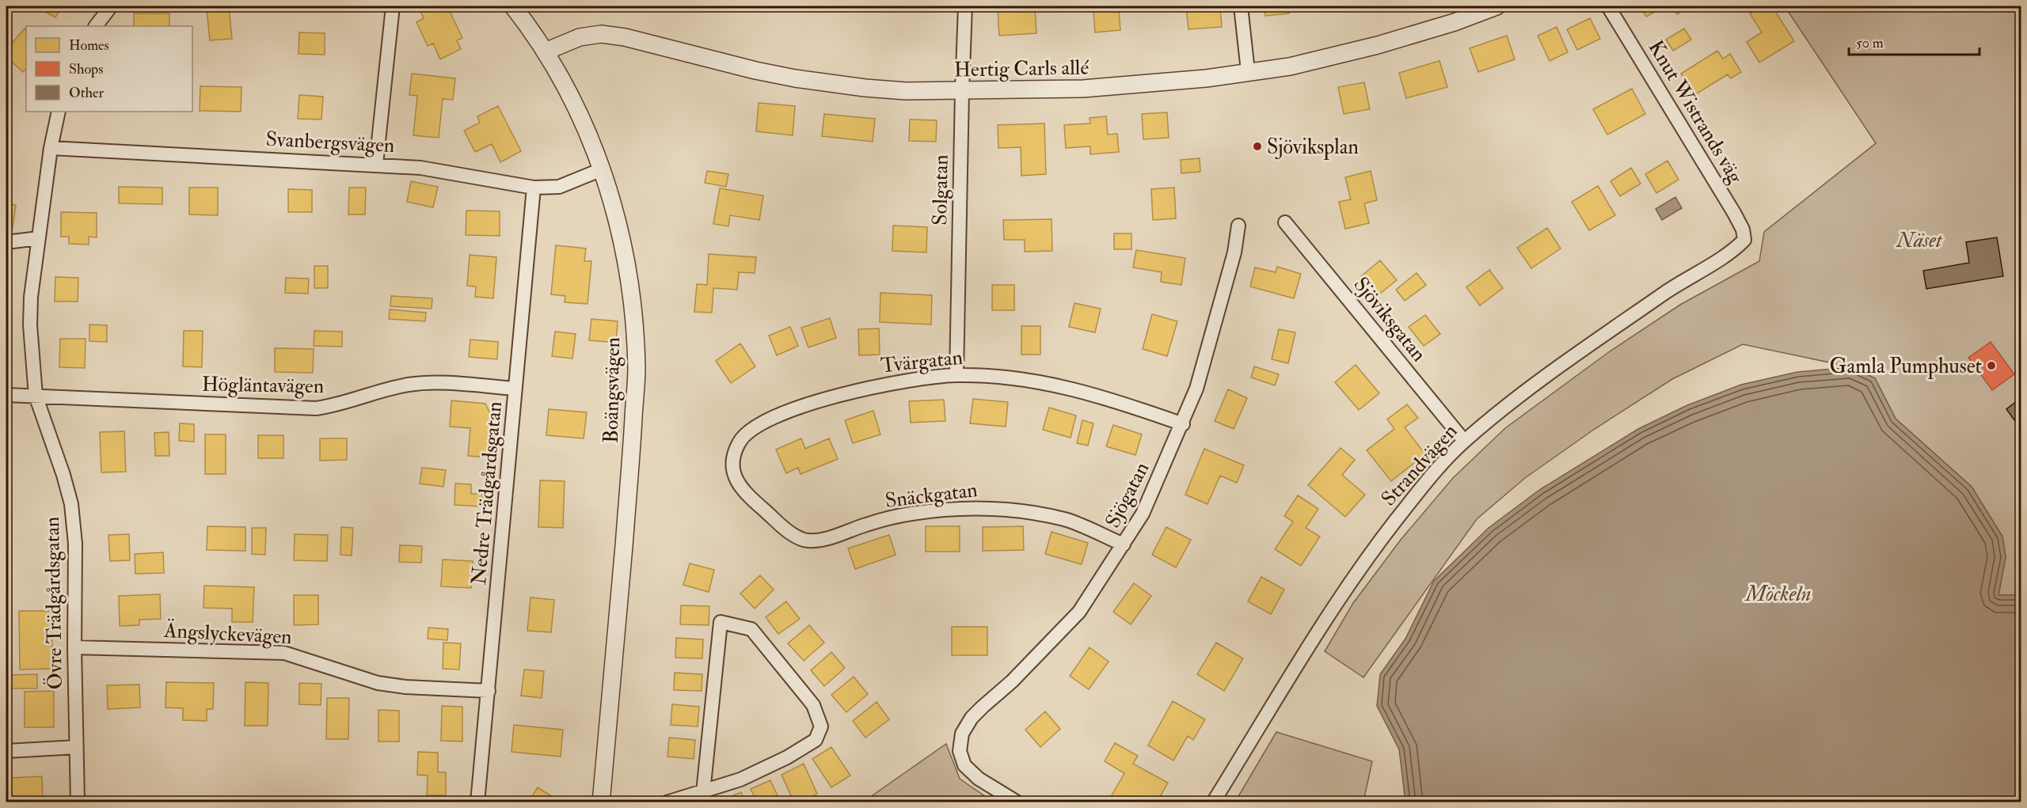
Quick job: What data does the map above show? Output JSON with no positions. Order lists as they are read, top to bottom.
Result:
{
  "streets": {
    "street": [
      "Hertig Carls allé",
      "Knut Wistrands väg",
      "Svanbergsvägen",
      "Solgatan",
      "Sjöviksgatan",
      "Tvärgatan",
      "Högläntavägen",
      "Boängsvägen",
      "Strandvägen",
      "Nedre Trädgårdsgatan",
      "Snäckgatan",
      "Sjögatan",
      "Övre Trädgårdsgatan",
      "Ängslyckevägen"
    ]
  },
  "crossings": [
    ["Hertig Carls allé", "Solgatan"],
    ["Hertig Carls allé", "Boängsvägen"],
    ["Knut Wistrands väg", "Strandvägen"],
    ["Svanbergsvägen", "Boängsvägen"],
    ["Svanbergsvägen", "Nedre Trädgårdsgatan"],
    ["Svanbergsvägen", "Övre Trädgårdsgatan"],
    ["Solgatan", "Tvärgatan"],
    ["Sjöviksgatan", "Strandvägen"],
    ["Tvärgatan", "Snäckgatan"],
    ["Tvärgatan", "Sjögatan"],
    ["Högläntavägen", "Nedre Trädgårdsgatan"],
    ["Högläntavägen", "Övre Trädgårdsgatan"],
    ["Nedre Trädgårdsgatan", "Ängslyckevägen"],
    ["Snäckgatan", "Sjögatan"],
    ["Övre Trädgårdsgatan", "Ängslyckevägen"]
  ],
  "water": ["Möckeln"],
  "parks": ["Näset"],
  "places": ["Sjöviksplan", "Gamla Pumphuset"],
  "legend": ["Homes", "Shops", "Other"],
  "scale_bar": "50 m"
}
